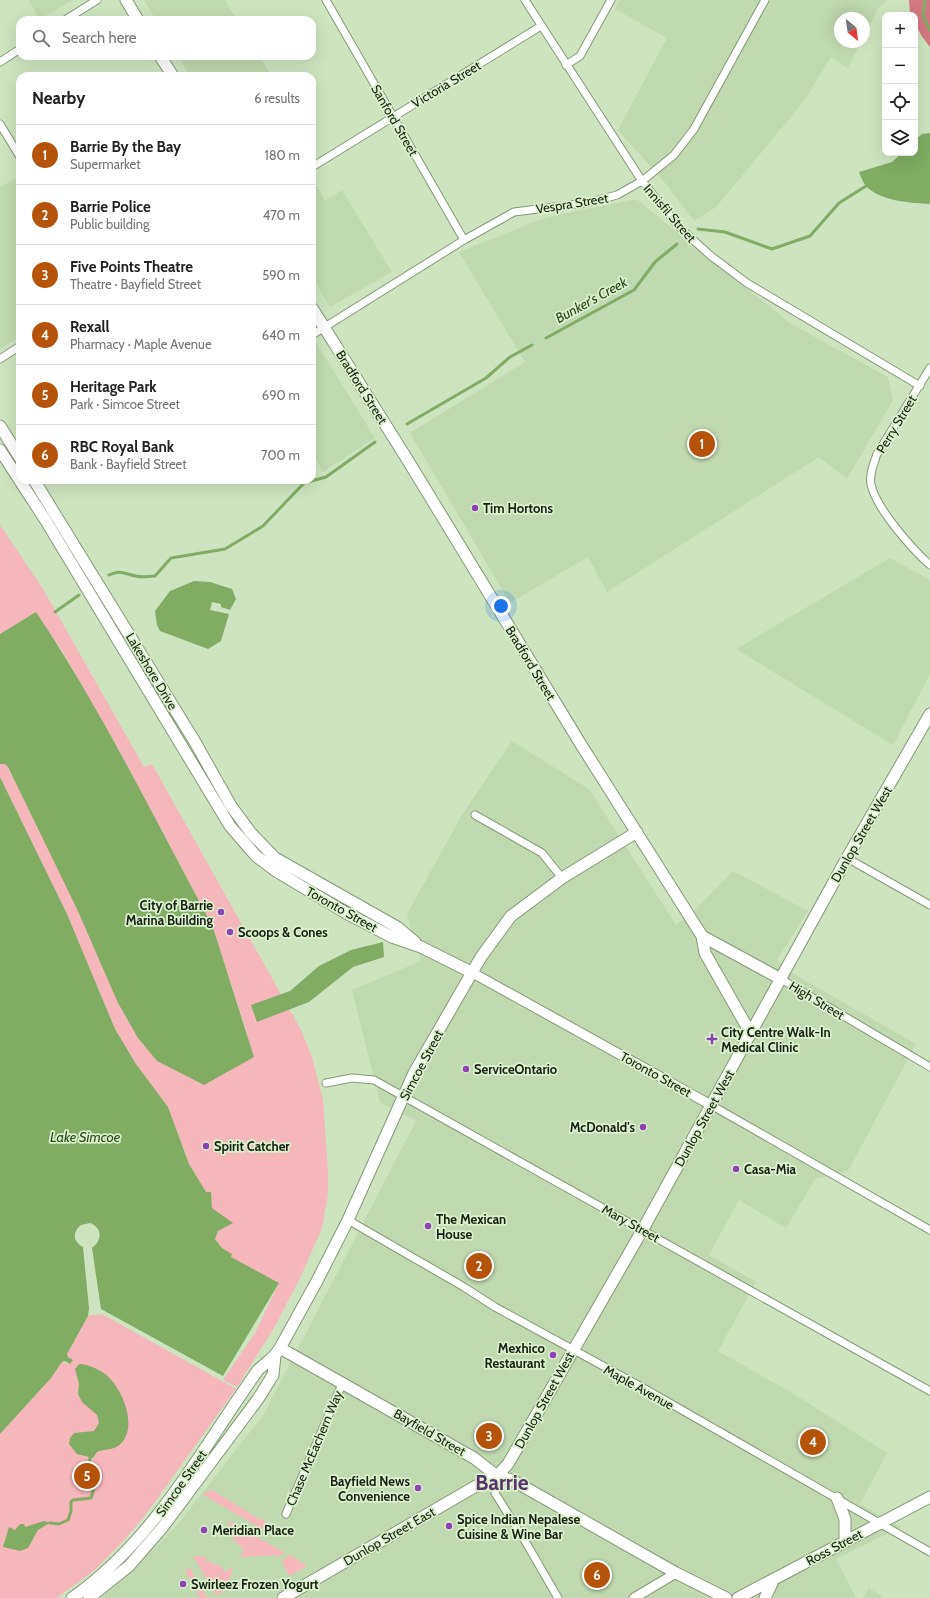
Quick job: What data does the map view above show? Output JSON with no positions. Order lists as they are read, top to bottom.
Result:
{
  "streets": {
    "main road": [
      "Bradford Street",
      "Lakeshore Drive",
      "Dunlop Street West",
      "Toronto Street",
      "High Street",
      "Simcoe Street",
      "Bayfield Street",
      "Dunlop Street East",
      "Ross Street"
    ],
    "street": [
      "Victoria Street",
      "Sanford Street",
      "Vespra Street",
      "Innisfil Street",
      "Perry Street",
      "Mary Street",
      "Maple Avenue",
      "Chase McEachern Way"
    ]
  },
  "crossings": [
    ["Victoria Street", "Sanford Street"],
    ["Victoria Street", "Innisfil Street"],
    ["Sanford Street", "Vespra Street"],
    ["Vespra Street", "Innisfil Street"],
    ["Vespra Street", "Bradford Street"],
    ["Innisfil Street", "Perry Street"],
    ["Bradford Street", "High Street"],
    ["Bradford Street", "Simcoe Street"],
    ["Lakeshore Drive", "Toronto Street"],
    ["Dunlop Street West", "Toronto Street"],
    ["Dunlop Street West", "High Street"],
    ["Dunlop Street West", "Mary Street"],
    ["Dunlop Street West", "Maple Avenue"],
    ["Dunlop Street West", "Bayfield Street"],
    ["Dunlop Street West", "Dunlop Street East"],
    ["Toronto Street", "Simcoe Street"],
    ["Simcoe Street", "Mary Street"],
    ["Simcoe Street", "Maple Avenue"],
    ["Simcoe Street", "Bayfield Street"],
    ["Maple Avenue", "Ross Street"],
    ["Bayfield Street", "Chase McEachern Way"],
    ["Bayfield Street", "Dunlop Street East"]
  ],
  "districts": ["Barrie"],
  "water": ["Bunker's Creek", "Lake Simcoe"],
  "places": {
    "other": [
      "Tim Hortons",
      "City of Barrie Marina Building",
      "Scoops & Cones",
      "ServiceOntario",
      "McDonald's",
      "Spirit Catcher",
      "Casa-Mia",
      "The Mexican House",
      "Mexhico Restaurant",
      "Bayfield News Convenience",
      "Spice Indian Nepalese Cuisine & Wine Bar",
      "Meridian Place",
      "Swirleez Frozen Yogurt"
    ],
    "health": ["City Centre Walk-In Medical Clinic"]
  },
  "north": "bottom right",
  "page": {
    "map_buttons": ["+", "−"],
    "search": "Search here",
    "heading": ["Nearby", "6 results"],
    "list": [
      {
        "mark": "1",
        "name": "Barrie By the Bay",
        "note": "Supermarket",
        "value": "180 m"
      },
      {
        "mark": "2",
        "name": "Barrie Police",
        "note": "Public building",
        "value": "470 m"
      },
      {
        "mark": "3",
        "name": "Five Points Theatre",
        "note": "Theatre · Bayfield Street",
        "value": "590 m"
      },
      {
        "mark": "4",
        "name": "Rexall",
        "note": "Pharmacy · Maple Avenue",
        "value": "640 m"
      },
      {
        "mark": "5",
        "name": "Heritage Park",
        "note": "Park · Simcoe Street",
        "value": "690 m"
      },
      {
        "mark": "6",
        "name": "RBC Royal Bank",
        "note": "Bank · Bayfield Street",
        "value": "700 m"
      }
    ],
    "pins": [
      "1",
      "2",
      "3",
      "4",
      "5",
      "6"
    ]
  }
}
